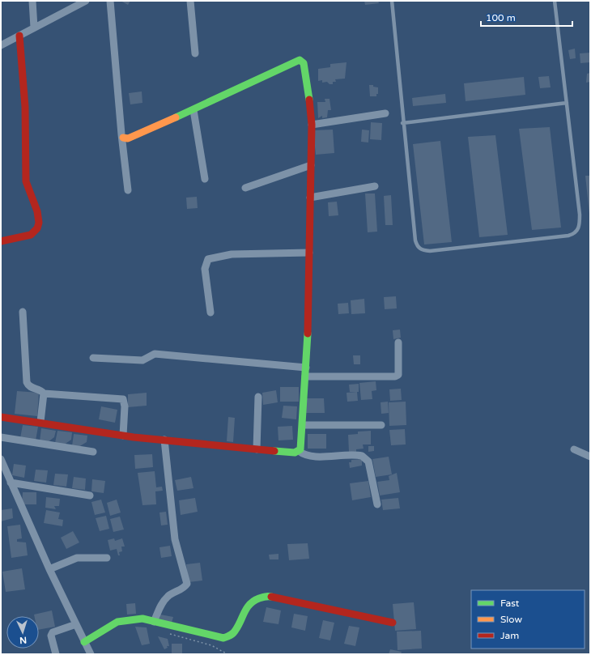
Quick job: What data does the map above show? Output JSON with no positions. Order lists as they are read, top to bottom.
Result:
{
  "legend": ["Fast", "Slow", "Jam"],
  "scale_bar": "100 m",
  "north": "bottom"
}
